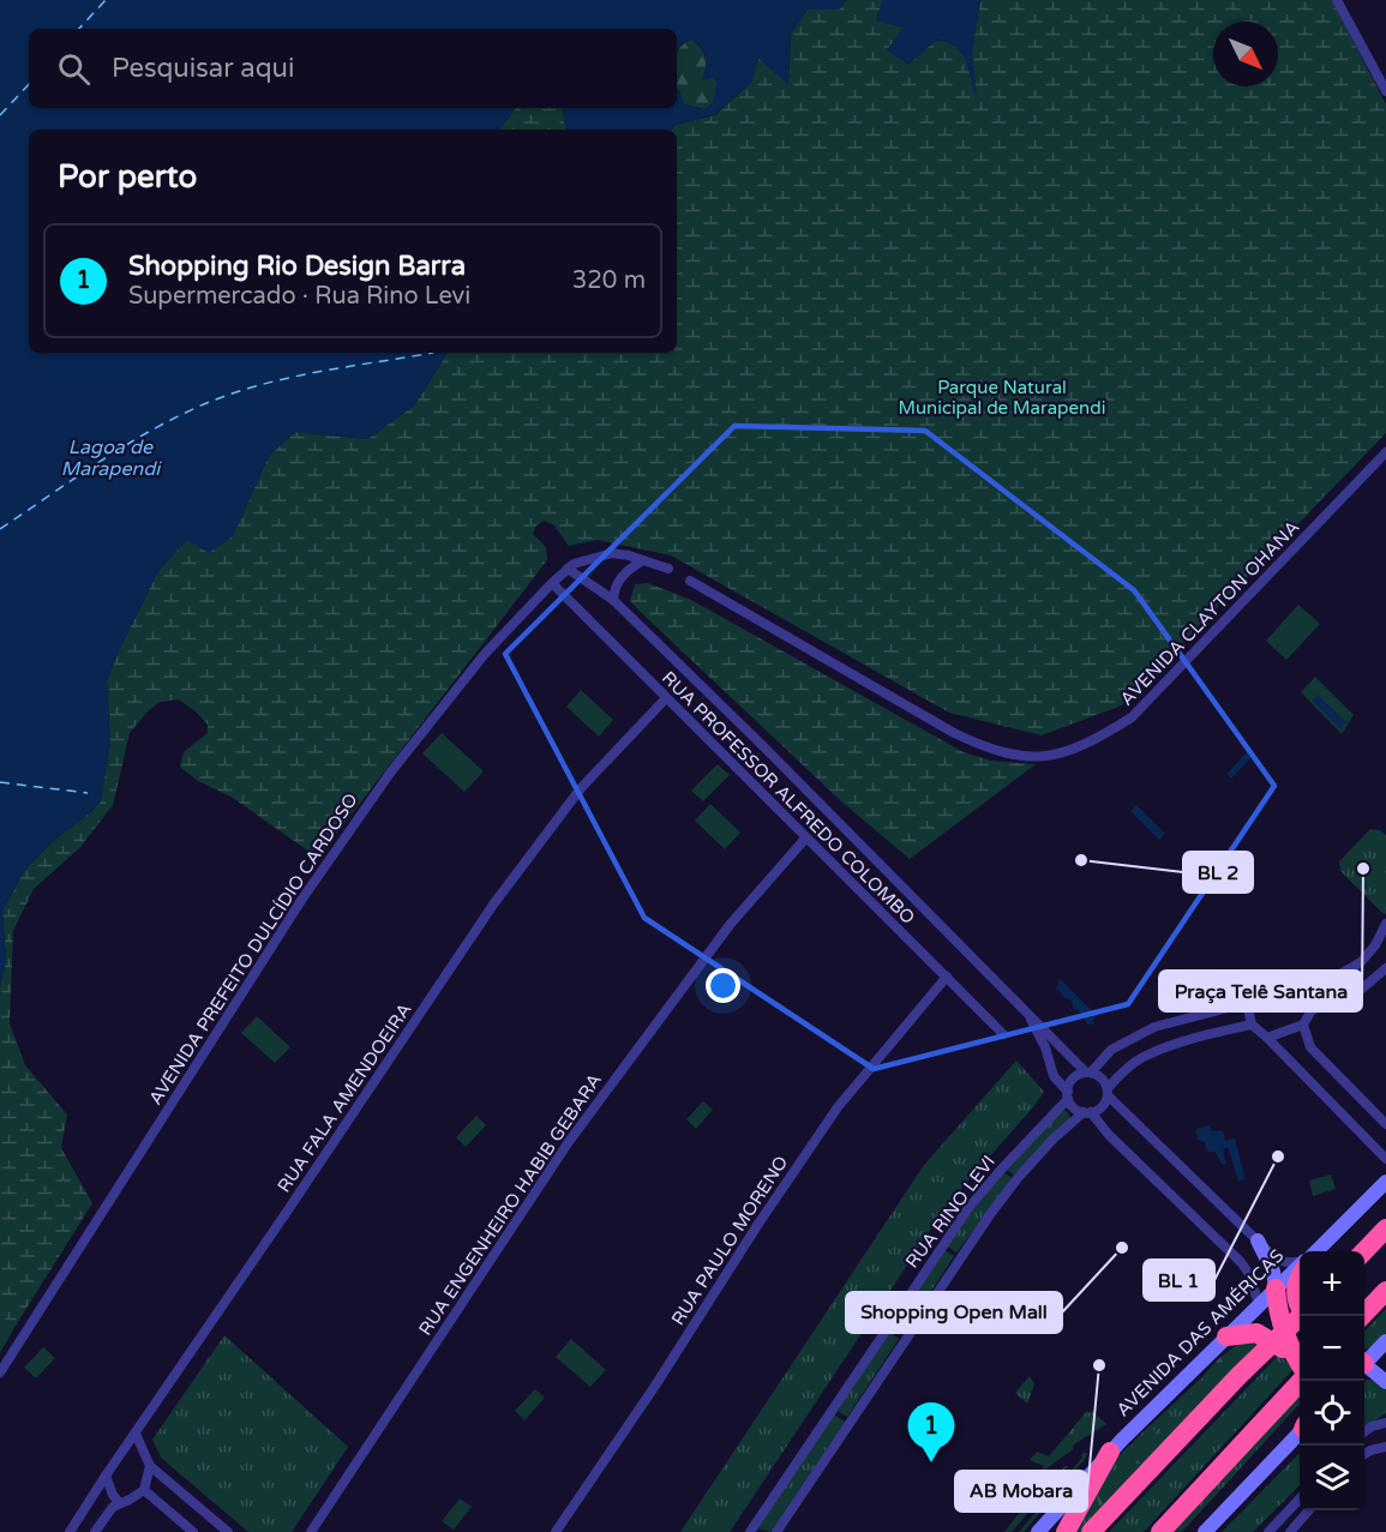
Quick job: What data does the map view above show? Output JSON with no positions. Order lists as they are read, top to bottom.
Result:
{
  "streets": {
    "main road": ["AVENIDA DAS AMÉRICAS"],
    "street": [
      "AVENIDA CLAYTON OHANA",
      "RUA PROFESSOR ALFREDO COLOMBO",
      "AVENIDA PREFEITO DULCÍDIO CARDOSO",
      "RUA FALA AMENDOEIRA",
      "RUA ENGENHEIRO HABIB GEBARA",
      "RUA RINO LEVI",
      "RUA PAULO MORENO"
    ]
  },
  "crossings": [
    ["RUA PROFESSOR ALFREDO COLOMBO", "AVENIDA PREFEITO DULCÍDIO CARDOSO"],
    ["RUA PROFESSOR ALFREDO COLOMBO", "RUA FALA AMENDOEIRA"],
    ["RUA PROFESSOR ALFREDO COLOMBO", "RUA ENGENHEIRO HABIB GEBARA"],
    ["RUA PROFESSOR ALFREDO COLOMBO", "RUA RINO LEVI"],
    ["RUA PROFESSOR ALFREDO COLOMBO", "RUA PAULO MORENO"]
  ],
  "water": ["Lagoa de Marapendi"],
  "parks": ["Parque Natural Municipal de Marapendi"],
  "places": [
    "BL 2",
    "Praça Telê Santana",
    "BL 1",
    "Shopping Open Mall",
    "AB Mobara"
  ],
  "north": "bottom right",
  "page": {
    "search": "Pesquisar aqui",
    "heading": "Por perto",
    "list": [
      {
        "mark": "1",
        "name": "Shopping Rio Design Barra",
        "note": "Supermercado · Rua Rino Levi",
        "value": "320 m"
      }
    ],
    "map_buttons": ["+", "−"],
    "pins": "1"
  }
}
